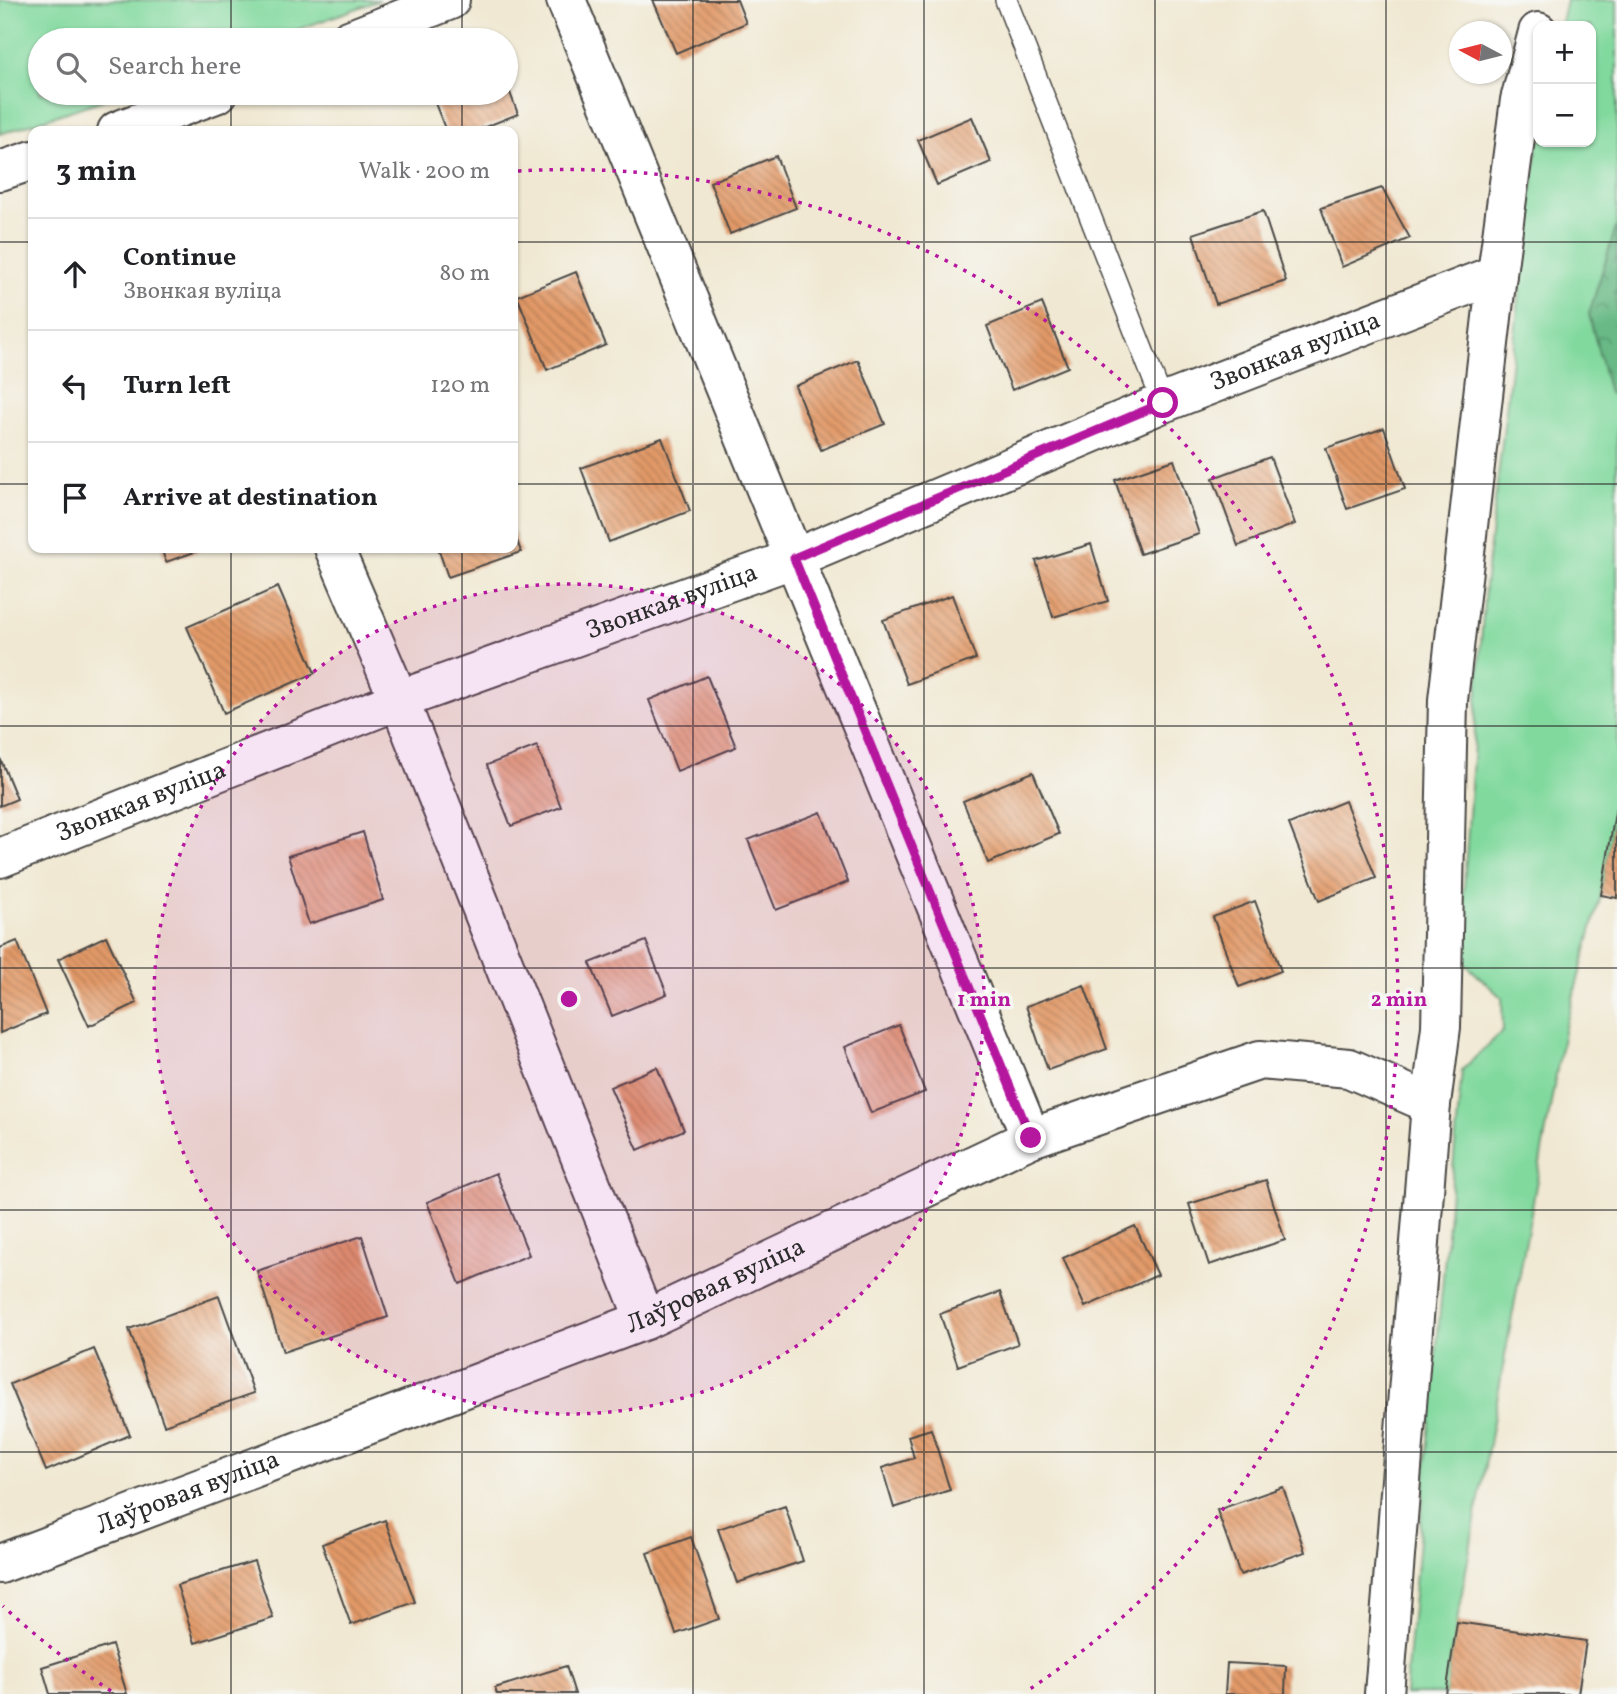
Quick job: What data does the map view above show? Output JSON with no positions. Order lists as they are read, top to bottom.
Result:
{
  "streets": {
    "street": ["Звонкая вуліца", "Лаўровая вуліца"]
  },
  "north": "left",
  "page": {
    "map_buttons": ["+", "−"],
    "search": "Search here",
    "heading": ["3 min", "Walk · 200 m"],
    "list": [
      ["Continue", "Звонкая вуліца", "80 m"],
      ["Turn left", "120 m"],
      "Arrive at destination"
    ]
  },
  "rings": ["1 min", "2 min"]
}
